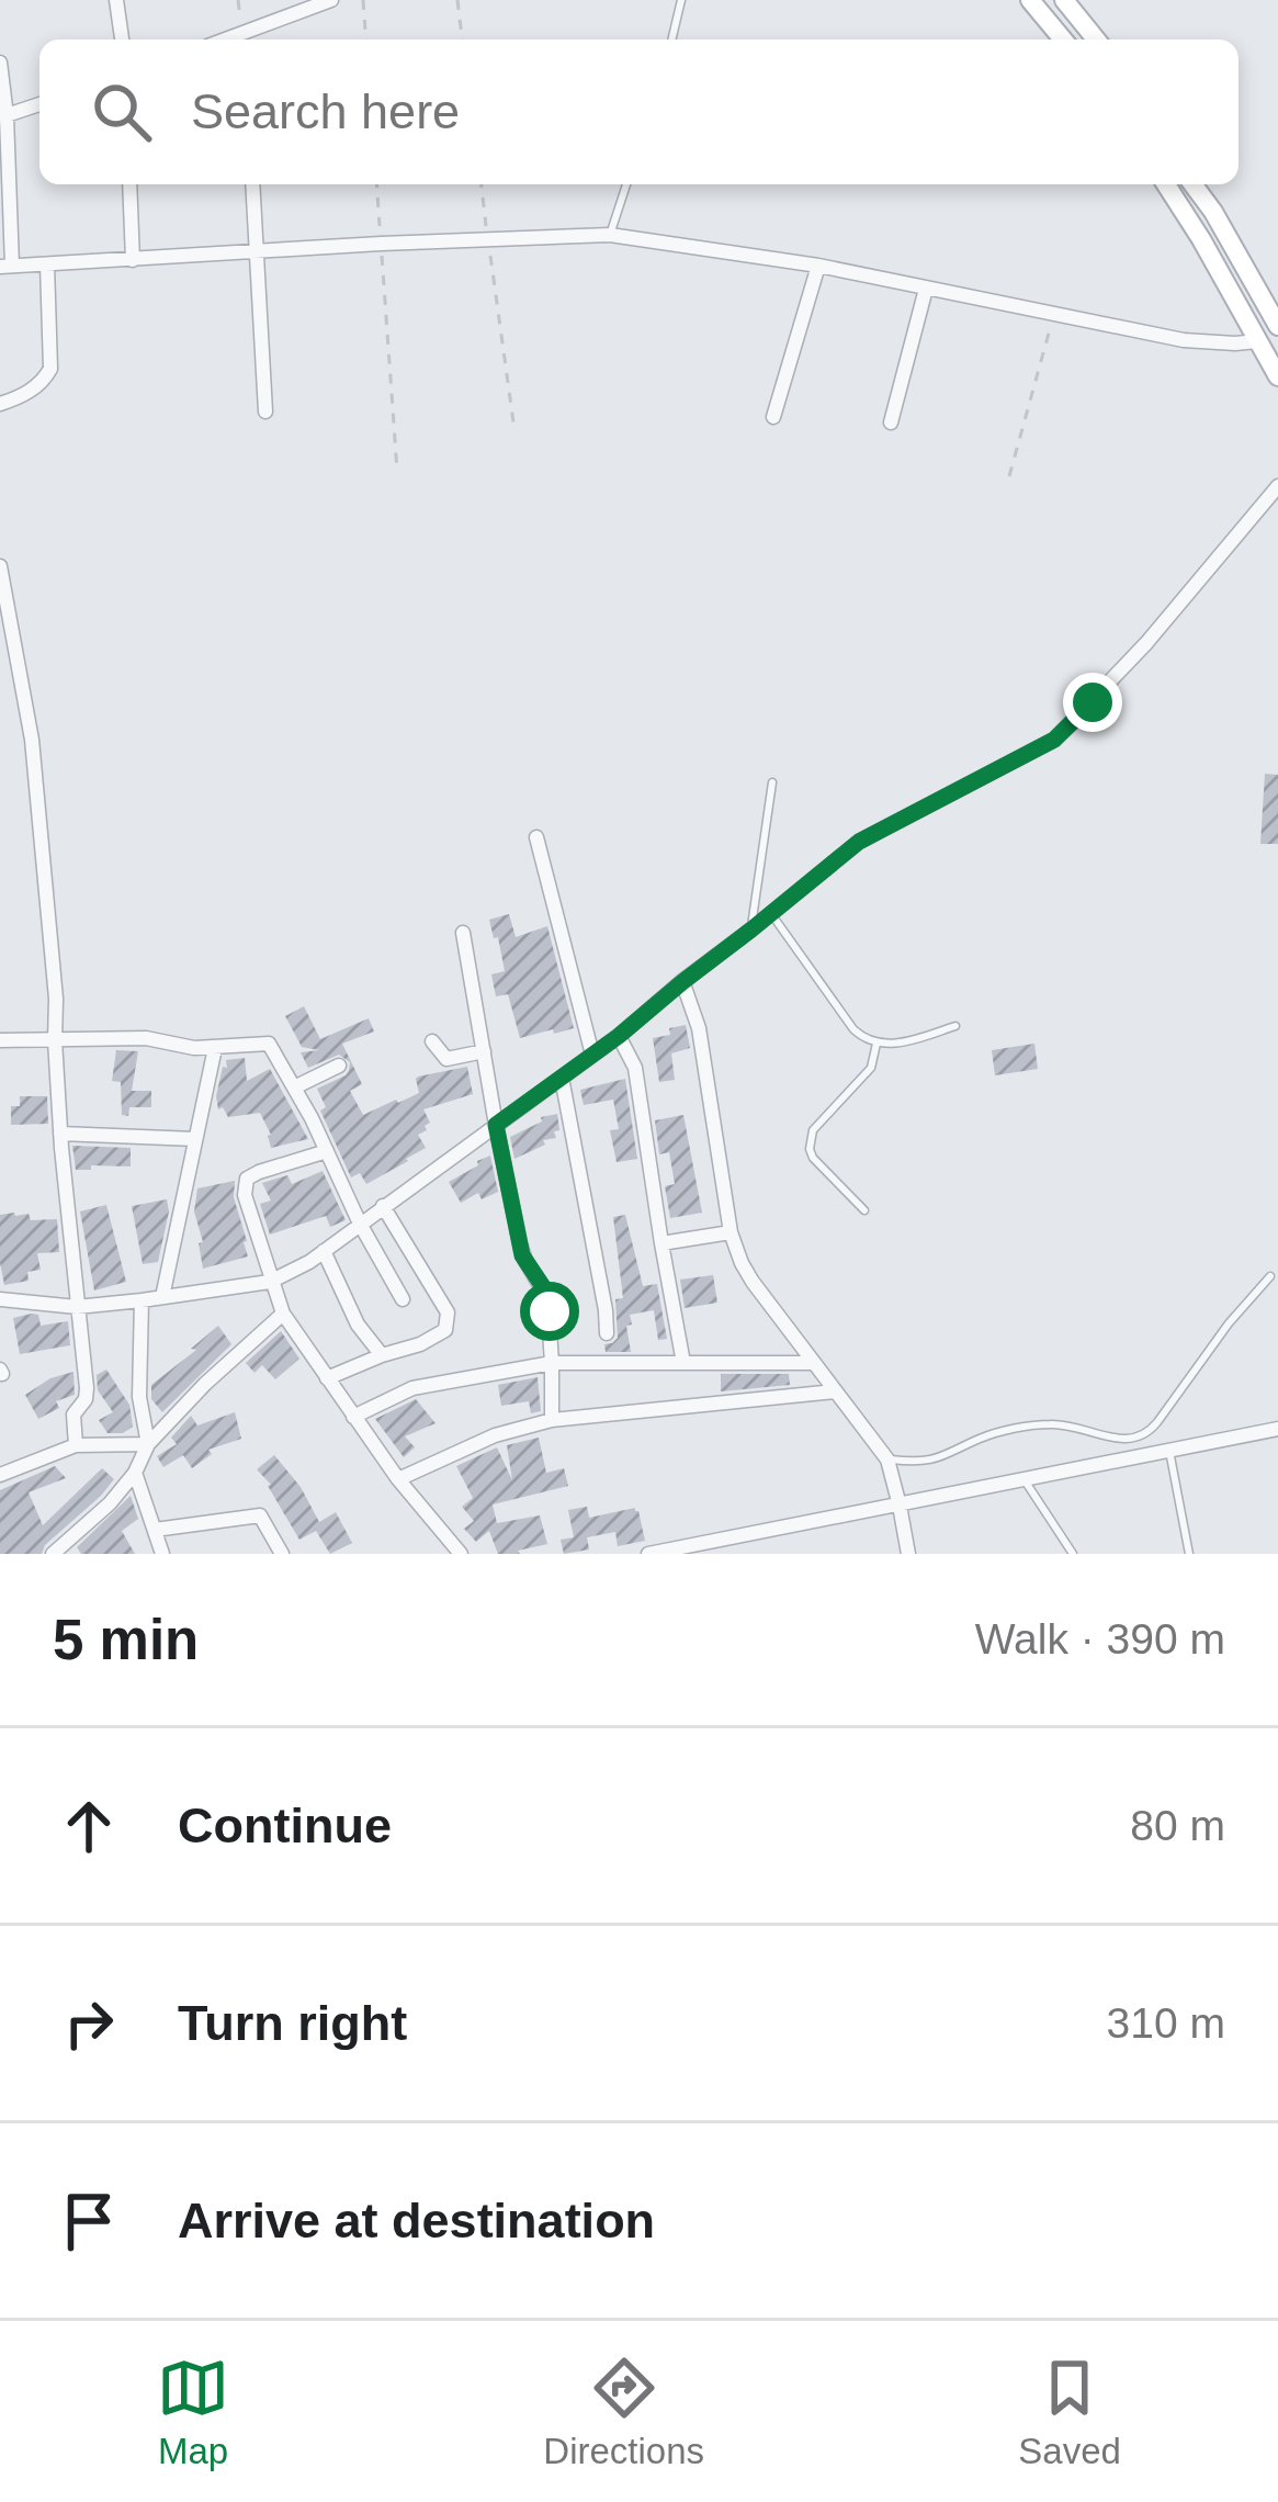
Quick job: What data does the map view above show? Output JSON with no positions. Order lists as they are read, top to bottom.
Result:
{
  "page": {
    "search": "Search here",
    "heading": ["5 min", "Walk · 390 m"],
    "list": [
      ["Continue", "80 m"],
      ["Turn right", "310 m"],
      "Arrive at destination"
    ],
    "nav": ["Map", "Directions", "Saved"]
  }
}
